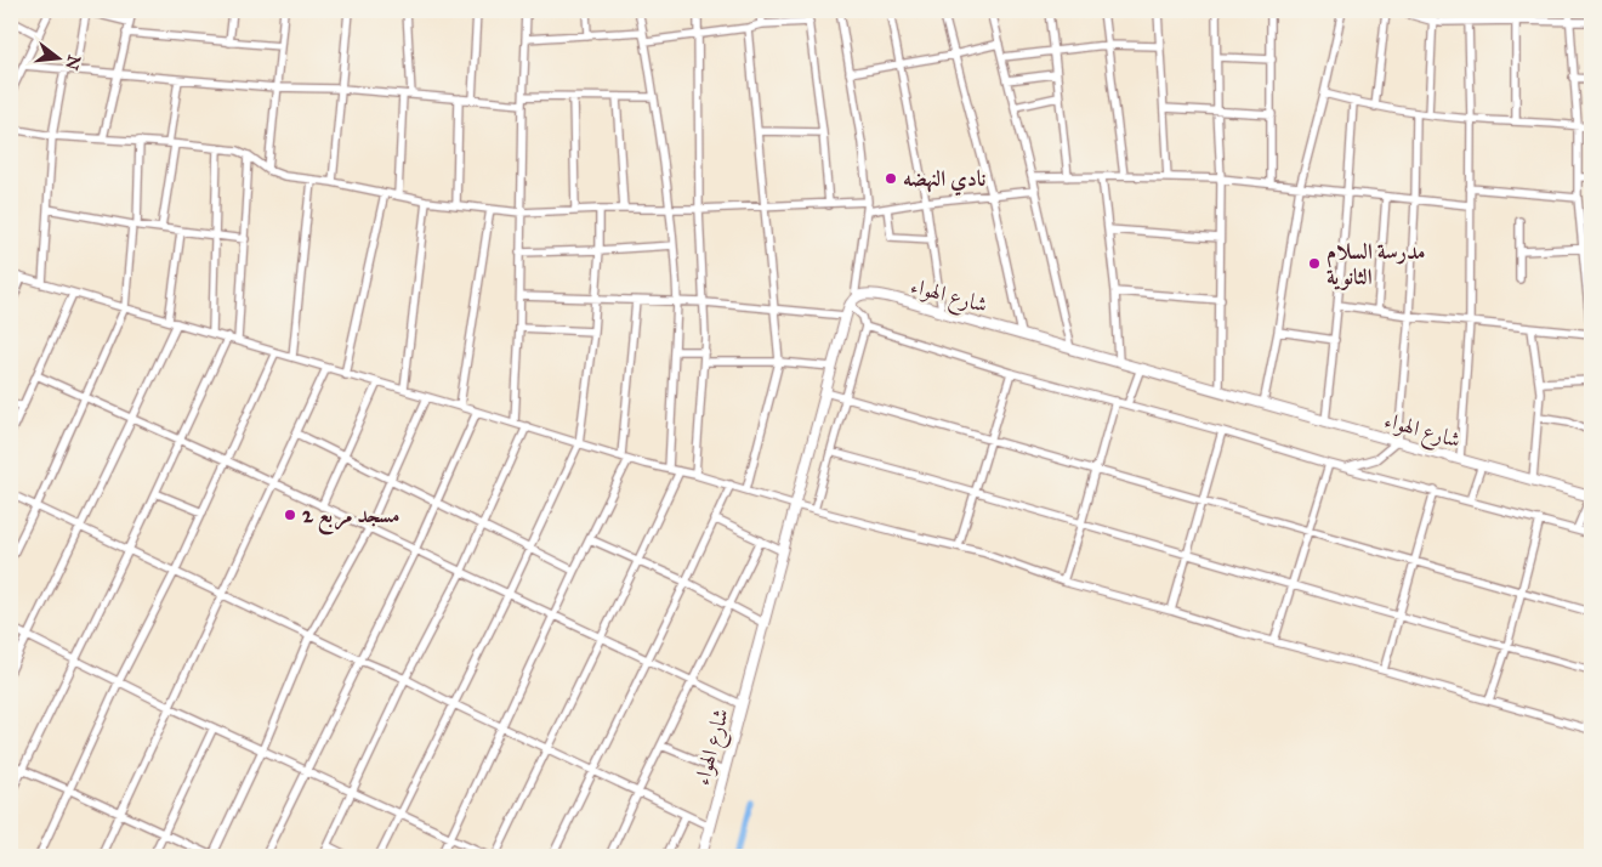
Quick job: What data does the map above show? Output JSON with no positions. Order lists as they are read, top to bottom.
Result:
{
  "streets": {
    "street": ["شارع الهواء"]
  },
  "places": ["نادي النهضه", "مدرسة السلام الثانوية", "مسجد مربع 2"],
  "north": "right"
}
